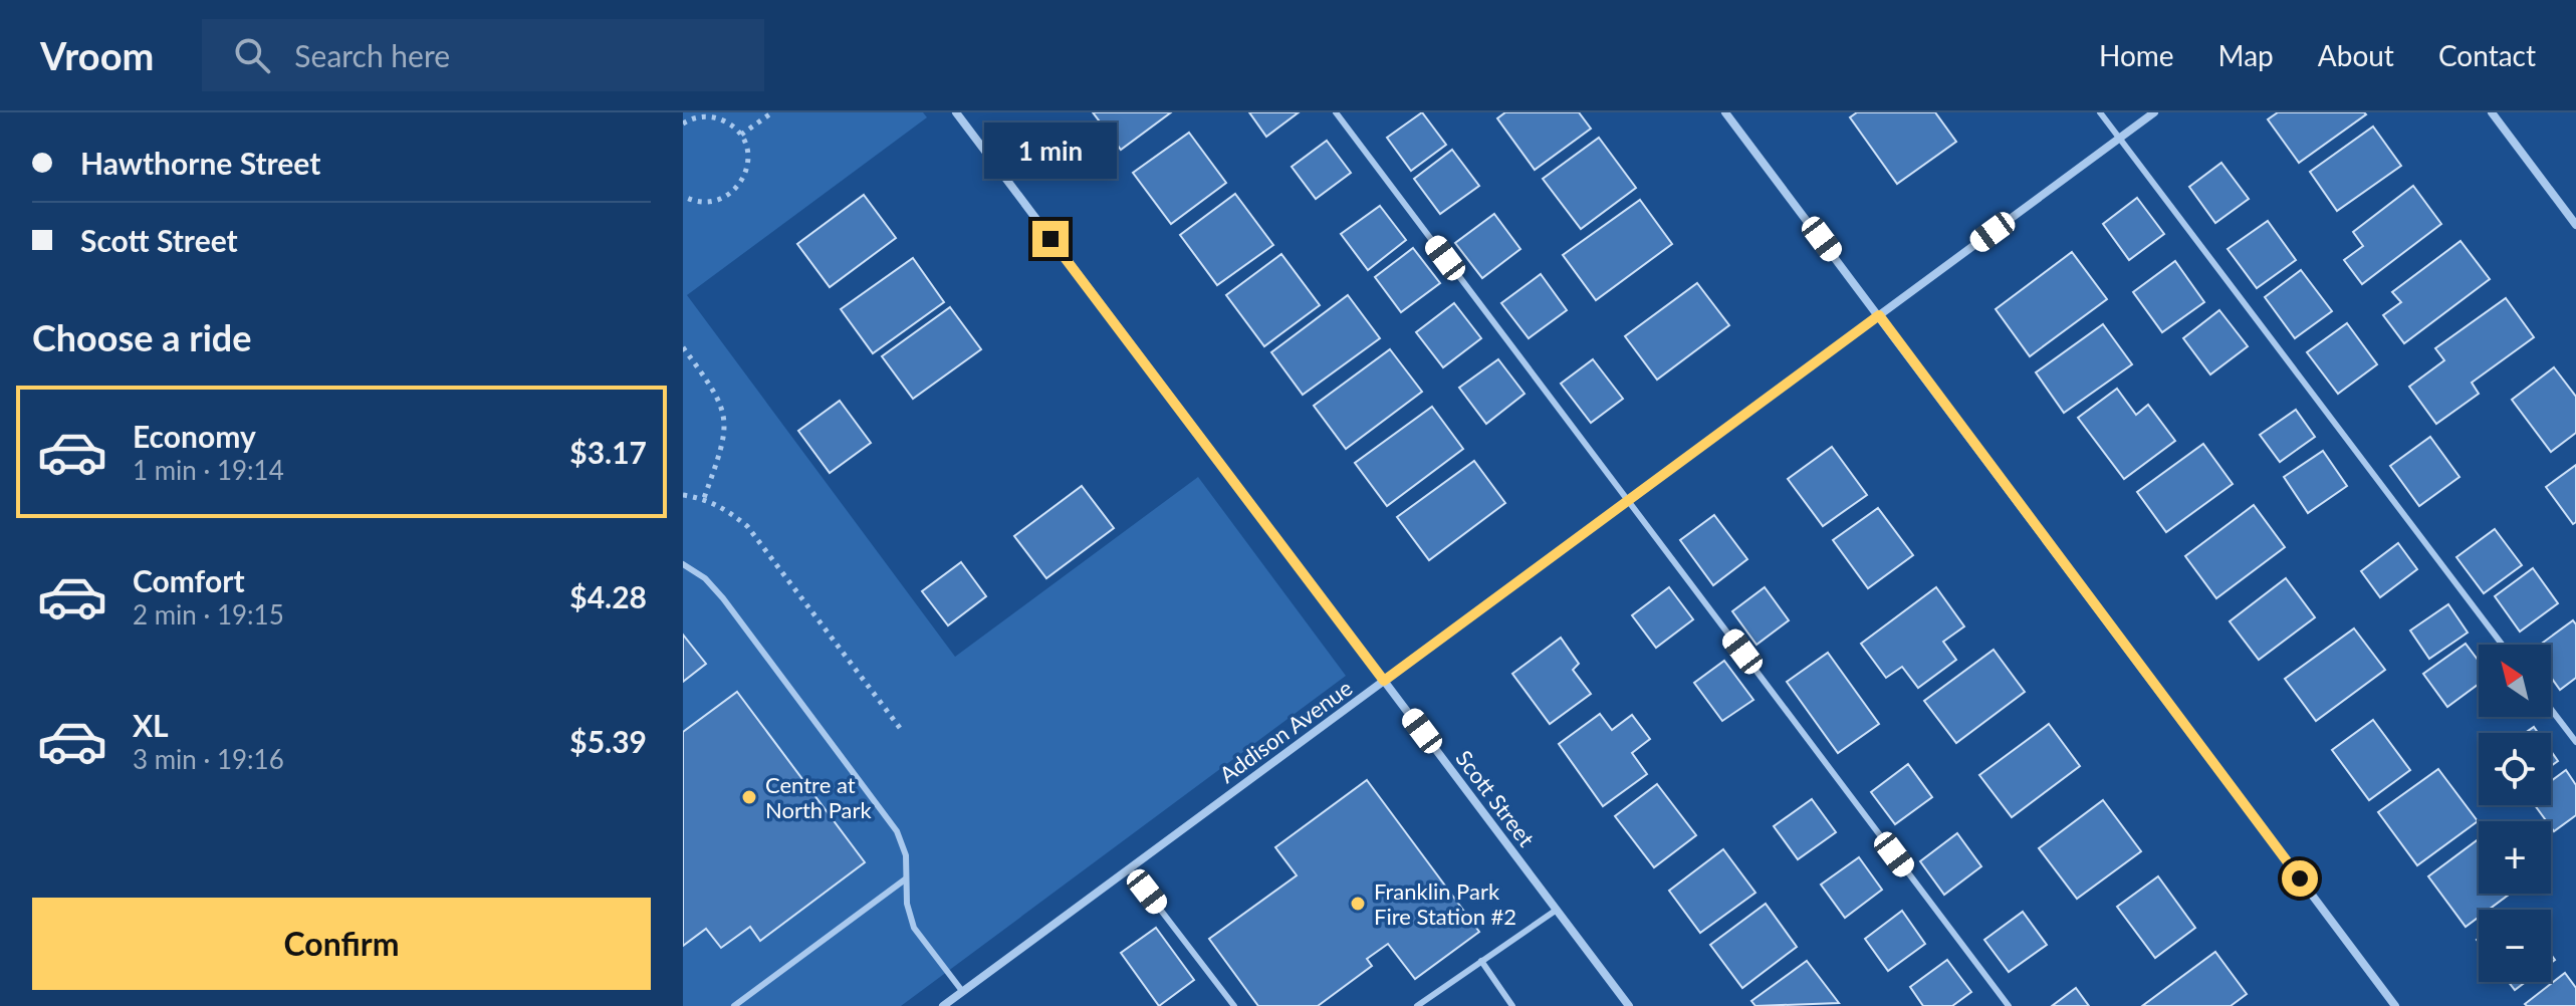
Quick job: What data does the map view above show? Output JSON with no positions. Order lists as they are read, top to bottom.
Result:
{
  "streets": {
    "street": ["Addison Avenue", "Scott Street"]
  },
  "crossings": [
    ["Addison Avenue", "Scott Street"]
  ],
  "places": ["Centre at North Park", "Franklin Park Fire Station #2"],
  "north": "top left",
  "page": {
    "header": "Vroom",
    "search": "Search here",
    "nav": [
      "Home",
      "Map",
      "About",
      "Contact"
    ],
    "banner": ["Hawthorne Street", "Scott Street"],
    "bubble": "1 min",
    "heading": "Choose a ride",
    "list": [
      {
        "name": "Economy",
        "note": "1 min · 19:14",
        "value": "$3.17"
      },
      {
        "name": "Comfort",
        "note": "2 min · 19:15",
        "value": "$4.28"
      },
      {
        "name": "XL",
        "note": "3 min · 19:16",
        "value": "$5.39"
      }
    ],
    "map_buttons": ["+", "−"],
    "buttons": "Confirm"
  }
}
